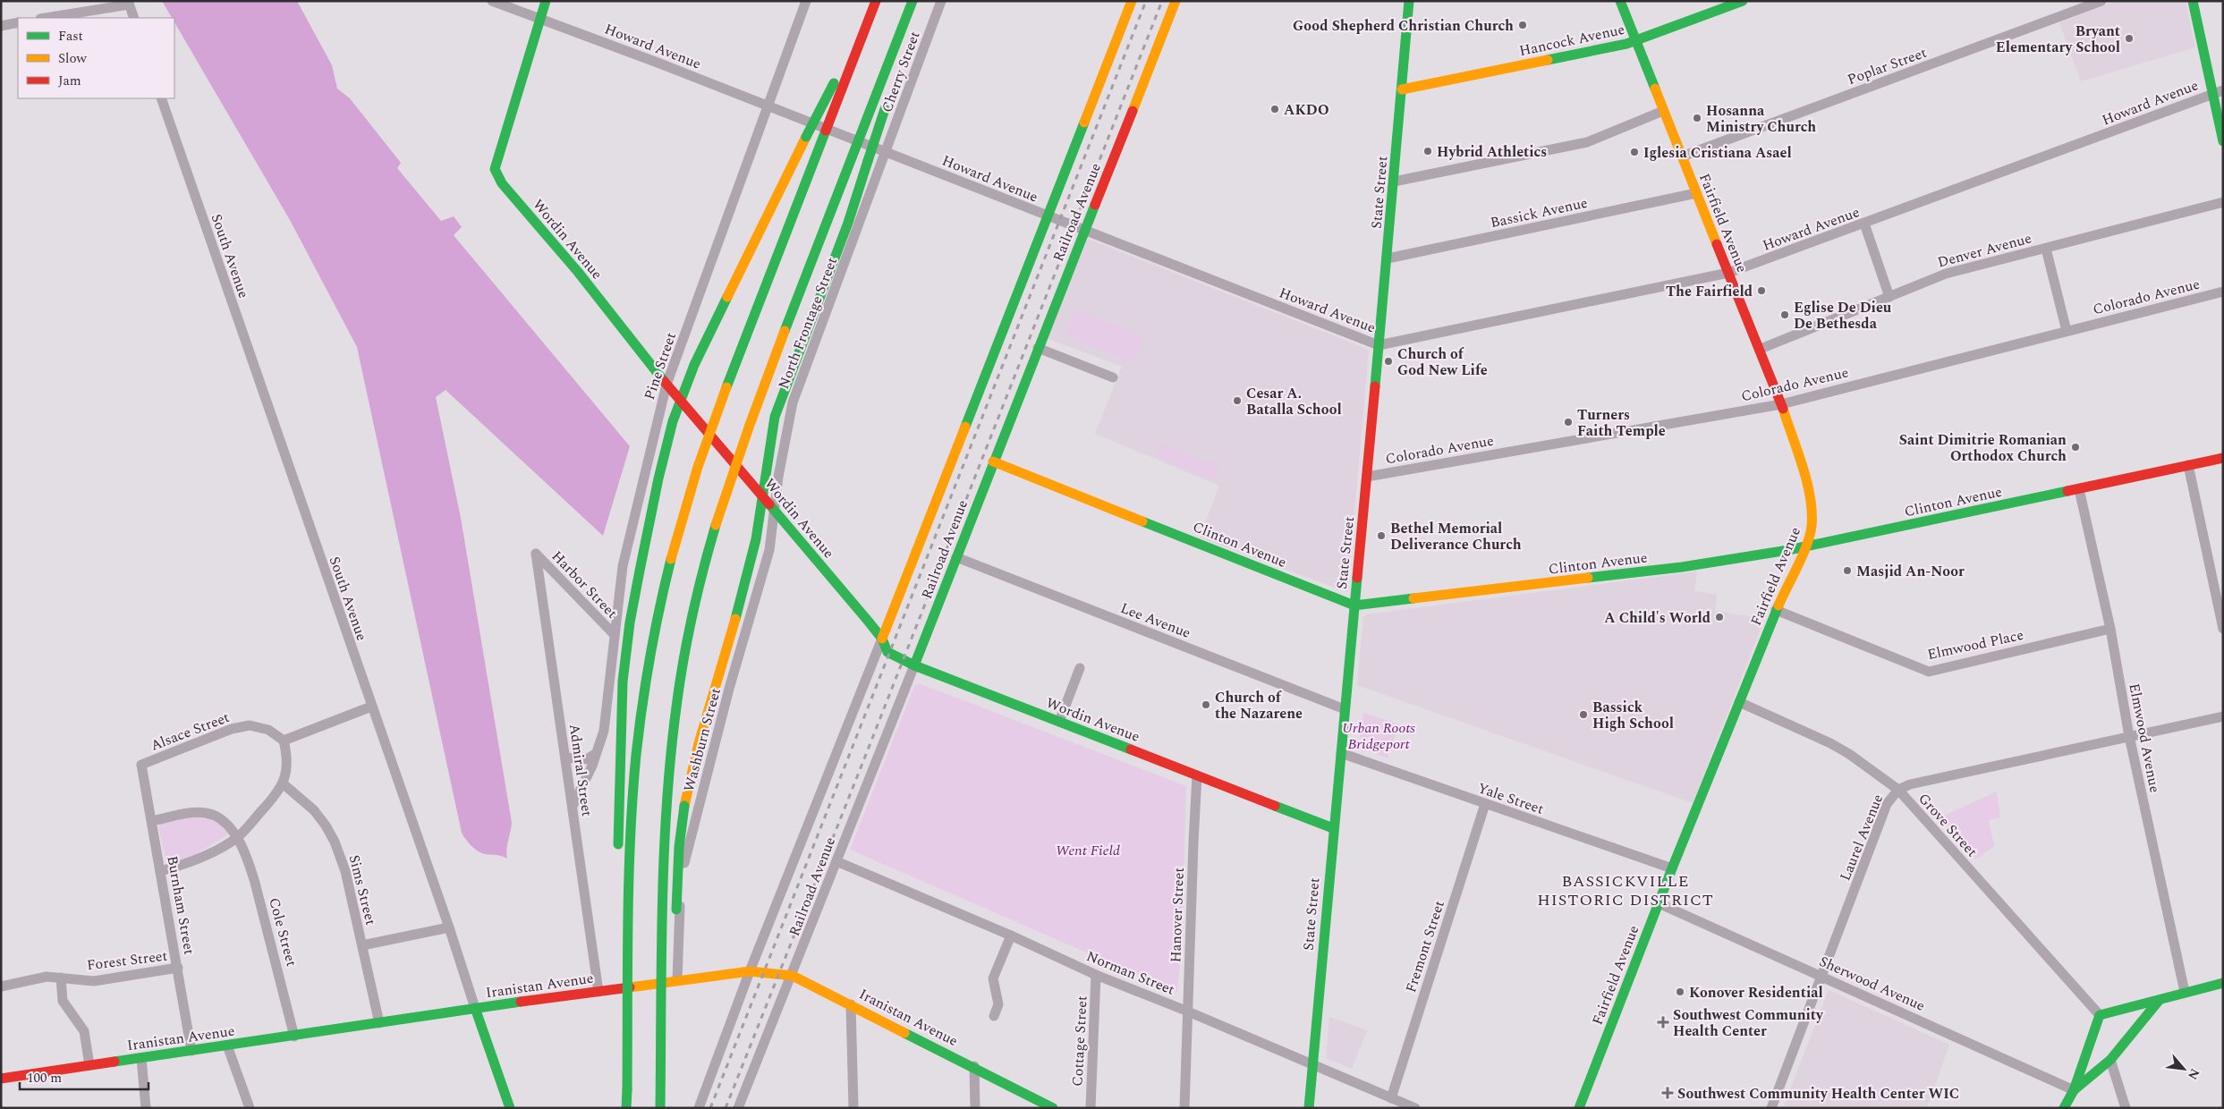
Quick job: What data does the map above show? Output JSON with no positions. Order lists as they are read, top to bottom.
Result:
{
  "streets": {
    "main road": [
      "Hancock Avenue",
      "State Street",
      "Railroad Avenue",
      "Fairfield Avenue",
      "Wordin Avenue",
      "South Avenue",
      "Clinton Avenue",
      "Iranistan Avenue"
    ],
    "street": [
      "Howard Avenue",
      "Poplar Street",
      "Cherry Street",
      "Bassick Avenue",
      "Denver Avenue",
      "Colorado Avenue",
      "North Frontage Street",
      "Pine Street",
      "Harbor Street",
      "Lee Avenue",
      "Elmwood Place",
      "Alsace Street",
      "Elmwood Avenue",
      "Washburn Street",
      "Admiral Street",
      "Yale Street",
      "Grove Street",
      "Laurel Avenue",
      "Sims Street",
      "Burnham Street",
      "Hanover Street",
      "Cole Street",
      "Fremont Street",
      "Forest Street",
      "Norman Street",
      "Sherwood Avenue",
      "Cottage Street"
    ]
  },
  "crossings": [
    ["Hancock Avenue", "State Street"],
    ["Hancock Avenue", "Fairfield Avenue"],
    ["Howard Avenue", "Cherry Street"],
    ["Howard Avenue", "State Street"],
    ["Howard Avenue", "Railroad Avenue"],
    ["Howard Avenue", "Fairfield Avenue"],
    ["Howard Avenue", "Wordin Avenue"],
    ["Howard Avenue", "North Frontage Street"],
    ["Howard Avenue", "Pine Street"],
    ["Poplar Street", "Fairfield Avenue"],
    ["Cherry Street", "North Frontage Street"],
    ["State Street", "Bassick Avenue"],
    ["State Street", "Wordin Avenue"],
    ["State Street", "Colorado Avenue"],
    ["State Street", "Clinton Avenue"],
    ["State Street", "Lee Avenue"],
    ["State Street", "Yale Street"],
    ["State Street", "Norman Street"],
    ["Railroad Avenue", "Wordin Avenue"],
    ["Railroad Avenue", "Clinton Avenue"],
    ["Railroad Avenue", "Lee Avenue"],
    ["Railroad Avenue", "Norman Street"],
    ["Railroad Avenue", "Iranistan Avenue"],
    ["Bassick Avenue", "Fairfield Avenue"],
    ["Fairfield Avenue", "Denver Avenue"],
    ["Fairfield Avenue", "Colorado Avenue"],
    ["Fairfield Avenue", "Clinton Avenue"],
    ["Fairfield Avenue", "Elmwood Place"],
    ["Fairfield Avenue", "Yale Street"],
    ["Fairfield Avenue", "Grove Street"],
    ["Fairfield Avenue", "Sherwood Avenue"],
    ["Wordin Avenue", "North Frontage Street"],
    ["Wordin Avenue", "Pine Street"],
    ["Wordin Avenue", "Washburn Street"],
    ["Wordin Avenue", "Hanover Street"],
    ["South Avenue", "Iranistan Avenue"],
    ["North Frontage Street", "Washburn Street"],
    ["Pine Street", "Harbor Street"],
    ["Pine Street", "Admiral Street"],
    ["Clinton Avenue", "Elmwood Avenue"],
    ["Harbor Street", "Admiral Street"],
    ["Elmwood Place", "Elmwood Avenue"],
    ["Alsace Street", "Burnham Street"],
    ["Elmwood Avenue", "Laurel Avenue"],
    ["Washburn Street", "Iranistan Avenue"],
    ["Admiral Street", "Iranistan Avenue"],
    ["Yale Street", "Fremont Street"],
    ["Grove Street", "Laurel Avenue"],
    ["Laurel Avenue", "Sherwood Avenue"],
    ["Sims Street", "Iranistan Avenue"],
    ["Burnham Street", "Cole Street"],
    ["Burnham Street", "Forest Street"],
    ["Burnham Street", "Iranistan Avenue"],
    ["Hanover Street", "Norman Street"],
    ["Cole Street", "Iranistan Avenue"],
    ["Fremont Street", "Norman Street"],
    ["Norman Street", "Cottage Street"]
  ],
  "districts": ["BASSICKVILLE HISTORIC DISTRICT"],
  "parks": ["Urban Roots Bridgeport", "Went Field"],
  "places": {
    "other": [
      "Good Shepherd Christian Church",
      "Bryant Elementary School",
      "AKDO",
      "Hosanna Ministry Church",
      "Hybrid Athletics",
      "Iglesia Cristiana Asael",
      "The Fairfield",
      "Eglise De Dieu De Bethesda",
      "Church of God New Life",
      "Cesar A. Batalla School",
      "Turners Faith Temple",
      "Saint Dimitrie Romanian Orthodox Church",
      "Bethel Memorial Deliverance Church",
      "Masjid An-Noor",
      "A Child's World",
      "Church of the Nazarene",
      "Bassick High School",
      "Konover Residential"
    ],
    "health": ["Southwest Community Health Center", "Southwest Community Health Center WIC"]
  },
  "legend": ["Fast", "Slow", "Jam"],
  "scale_bar": "100 m",
  "north": "bottom right"
}
